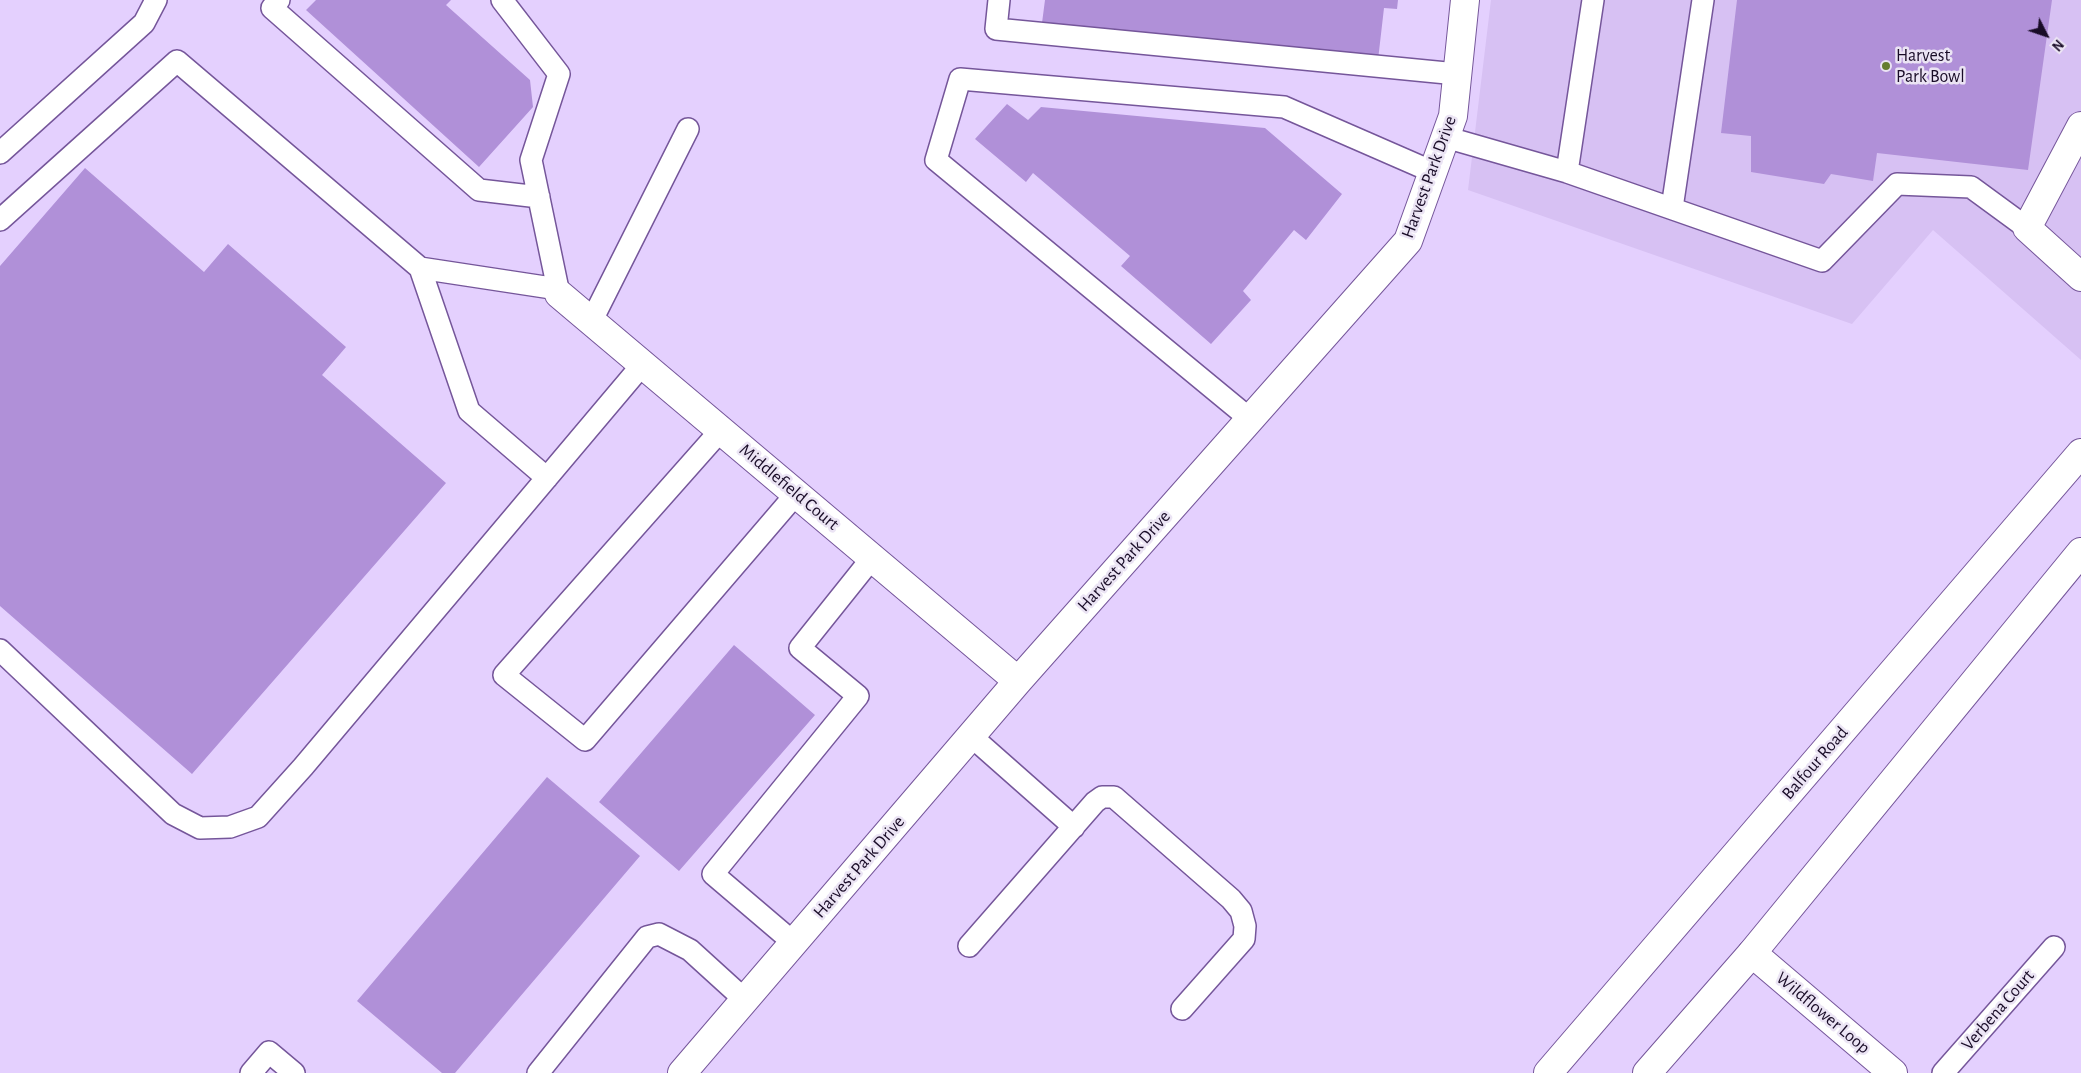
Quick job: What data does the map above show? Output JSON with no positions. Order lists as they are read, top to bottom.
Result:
{
  "streets": {
    "street": [
      "Harvest Park Drive",
      "Middlefield Court",
      "Balfour Road",
      "Wildflower Loop"
    ],
    "lane": ["Verbena Court"]
  },
  "crossings": [
    ["Harvest Park Drive", "Middlefield Court"]
  ],
  "places": ["Harvest Park Bowl"],
  "north": "bottom right"
}
